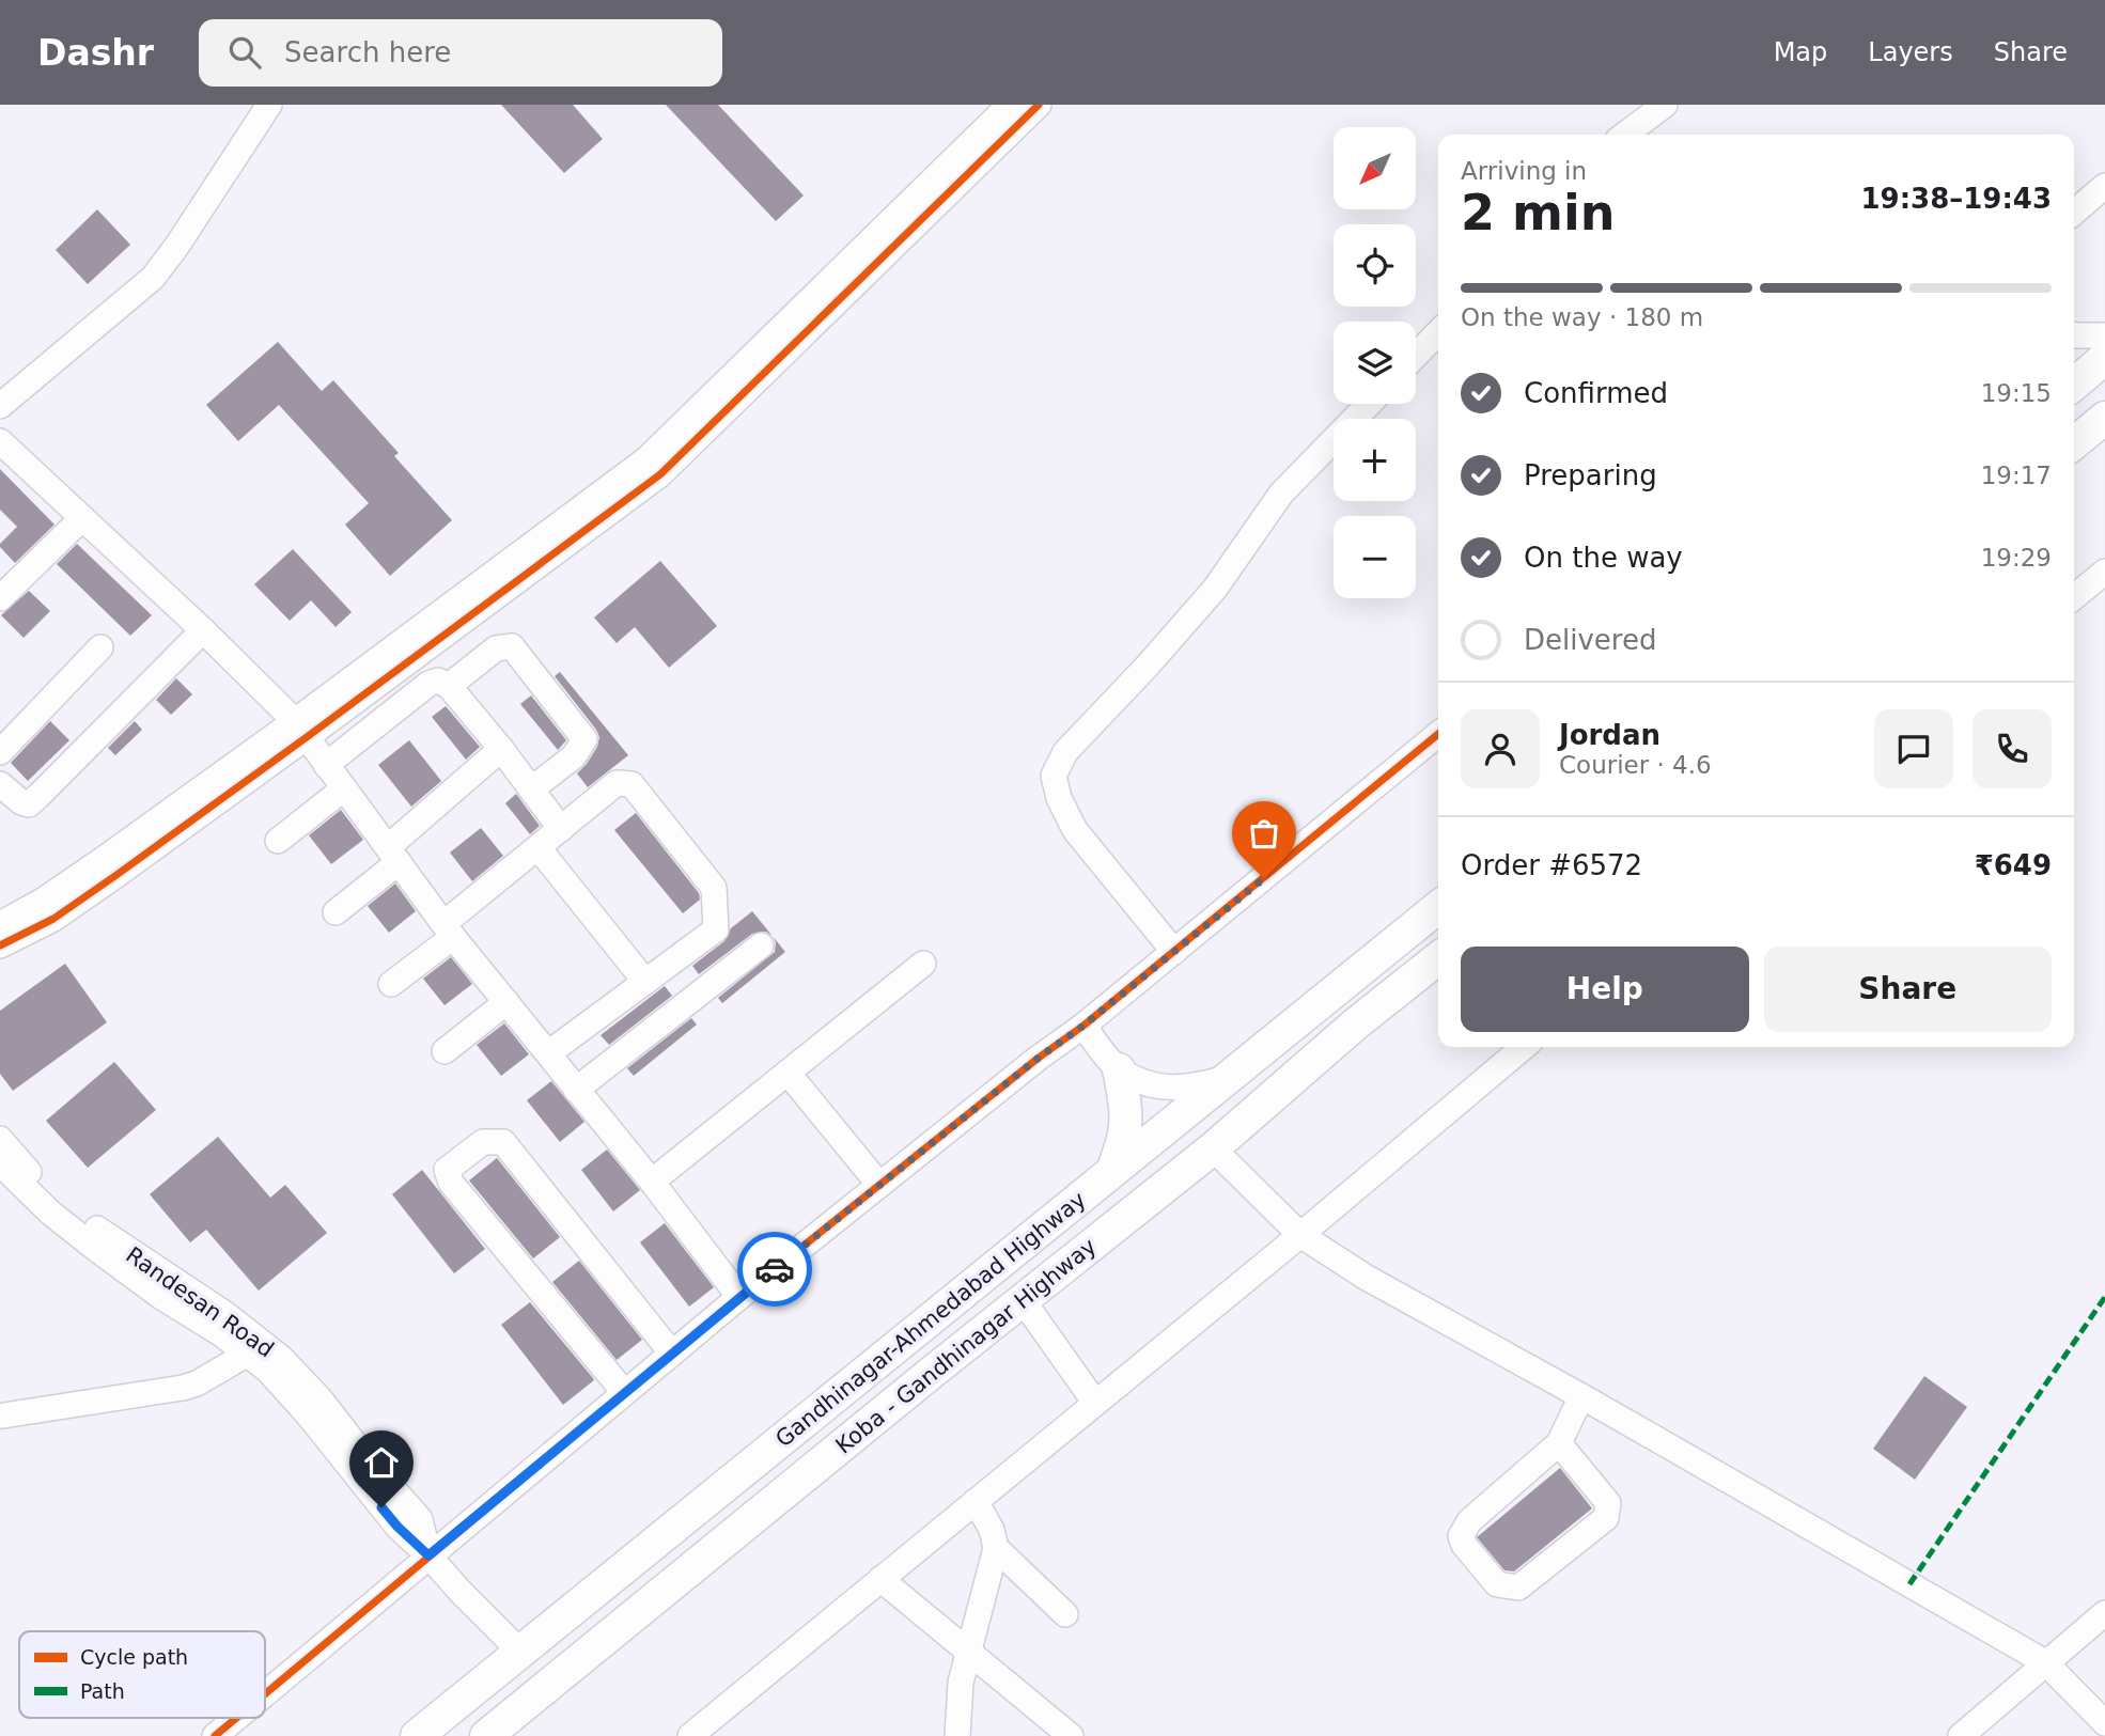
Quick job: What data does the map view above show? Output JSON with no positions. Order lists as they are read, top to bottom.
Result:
{
  "streets": {
    "main road": ["Gandhinagar-Ahmedabad Highway", "Koba - Gandhinagar Highway"],
    "street": ["Randesan Road"]
  },
  "crossings": [
    ["Randesan Road", "Gandhinagar-Ahmedabad Highway"]
  ],
  "legend": ["Cycle path", "Path"],
  "north": "bottom left",
  "page": {
    "header": "Dashr",
    "search": "Search here",
    "nav": ["Map", "Layers", "Share"],
    "map_buttons": ["+", "−"],
    "heading": ["2 min", "Arriving in", "19:38–19:43"],
    "panel": [
      "Jordan",
      "Courier · 4.6",
      "Order #6572",
      "₹649"
    ],
    "bar": "On the way · 180 m",
    "list": [
      ["Confirmed", "19:15"],
      ["Preparing", "19:17"],
      ["On the way", "19:29"],
      "Delivered"
    ],
    "buttons": ["Help", "Share"]
  }
}
